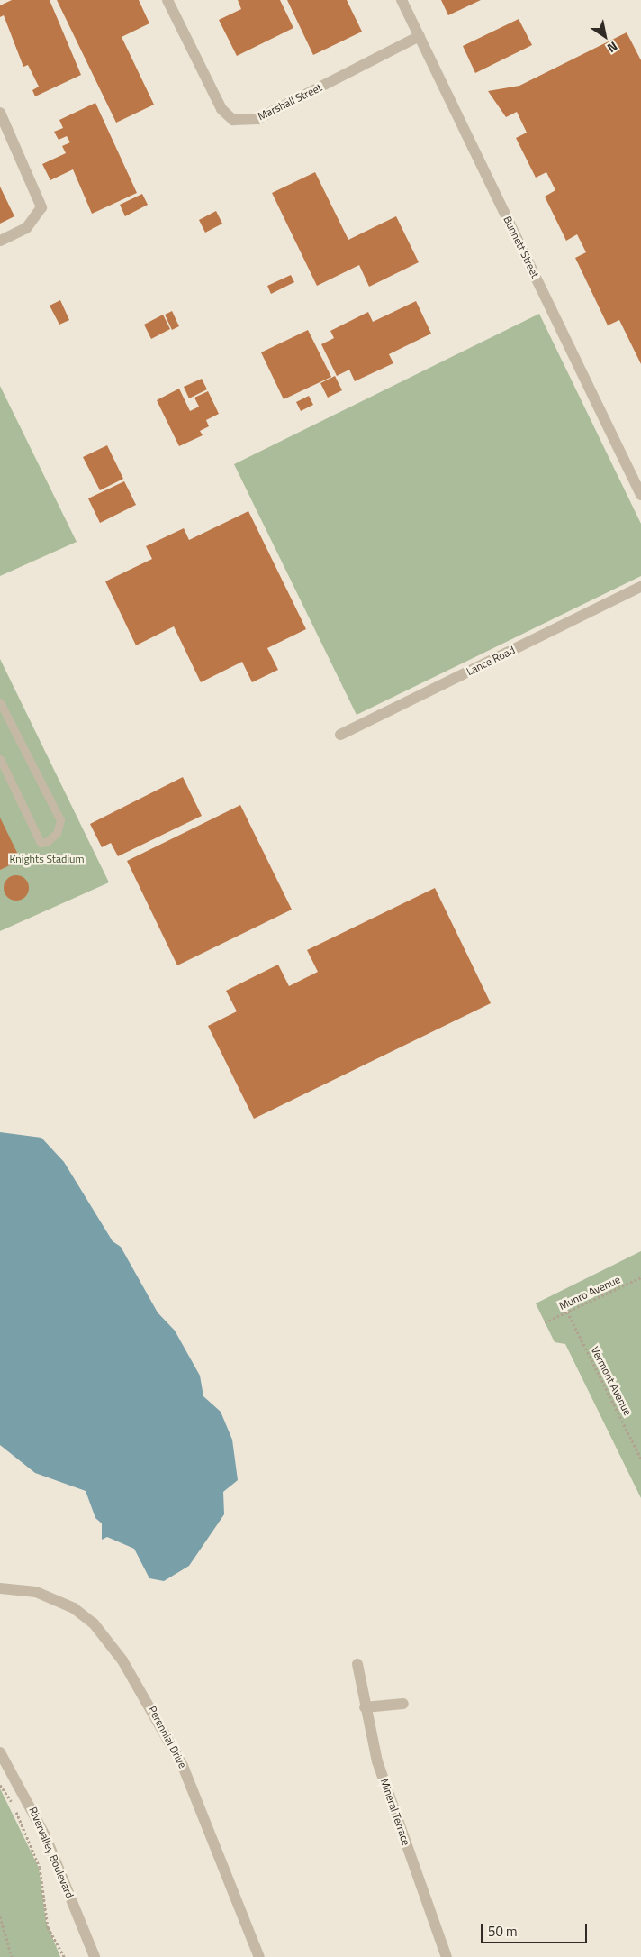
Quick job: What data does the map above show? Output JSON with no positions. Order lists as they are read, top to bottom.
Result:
{
  "streets": {
    "street": [
      "Marshall Street",
      "Bunnett Street",
      "Lance Road",
      "Perennial Drive",
      "Mineral Terrace",
      "Rivervalley Boulevard"
    ],
    "path": ["Munro Avenue", "Vermont Avenue"]
  },
  "crossings": [
    ["Marshall Street", "Bunnett Street"],
    ["Munro Avenue", "Vermont Avenue"]
  ],
  "parks": ["Knights Stadium"],
  "scale_bar": "50 m",
  "north": "bottom right"
}
